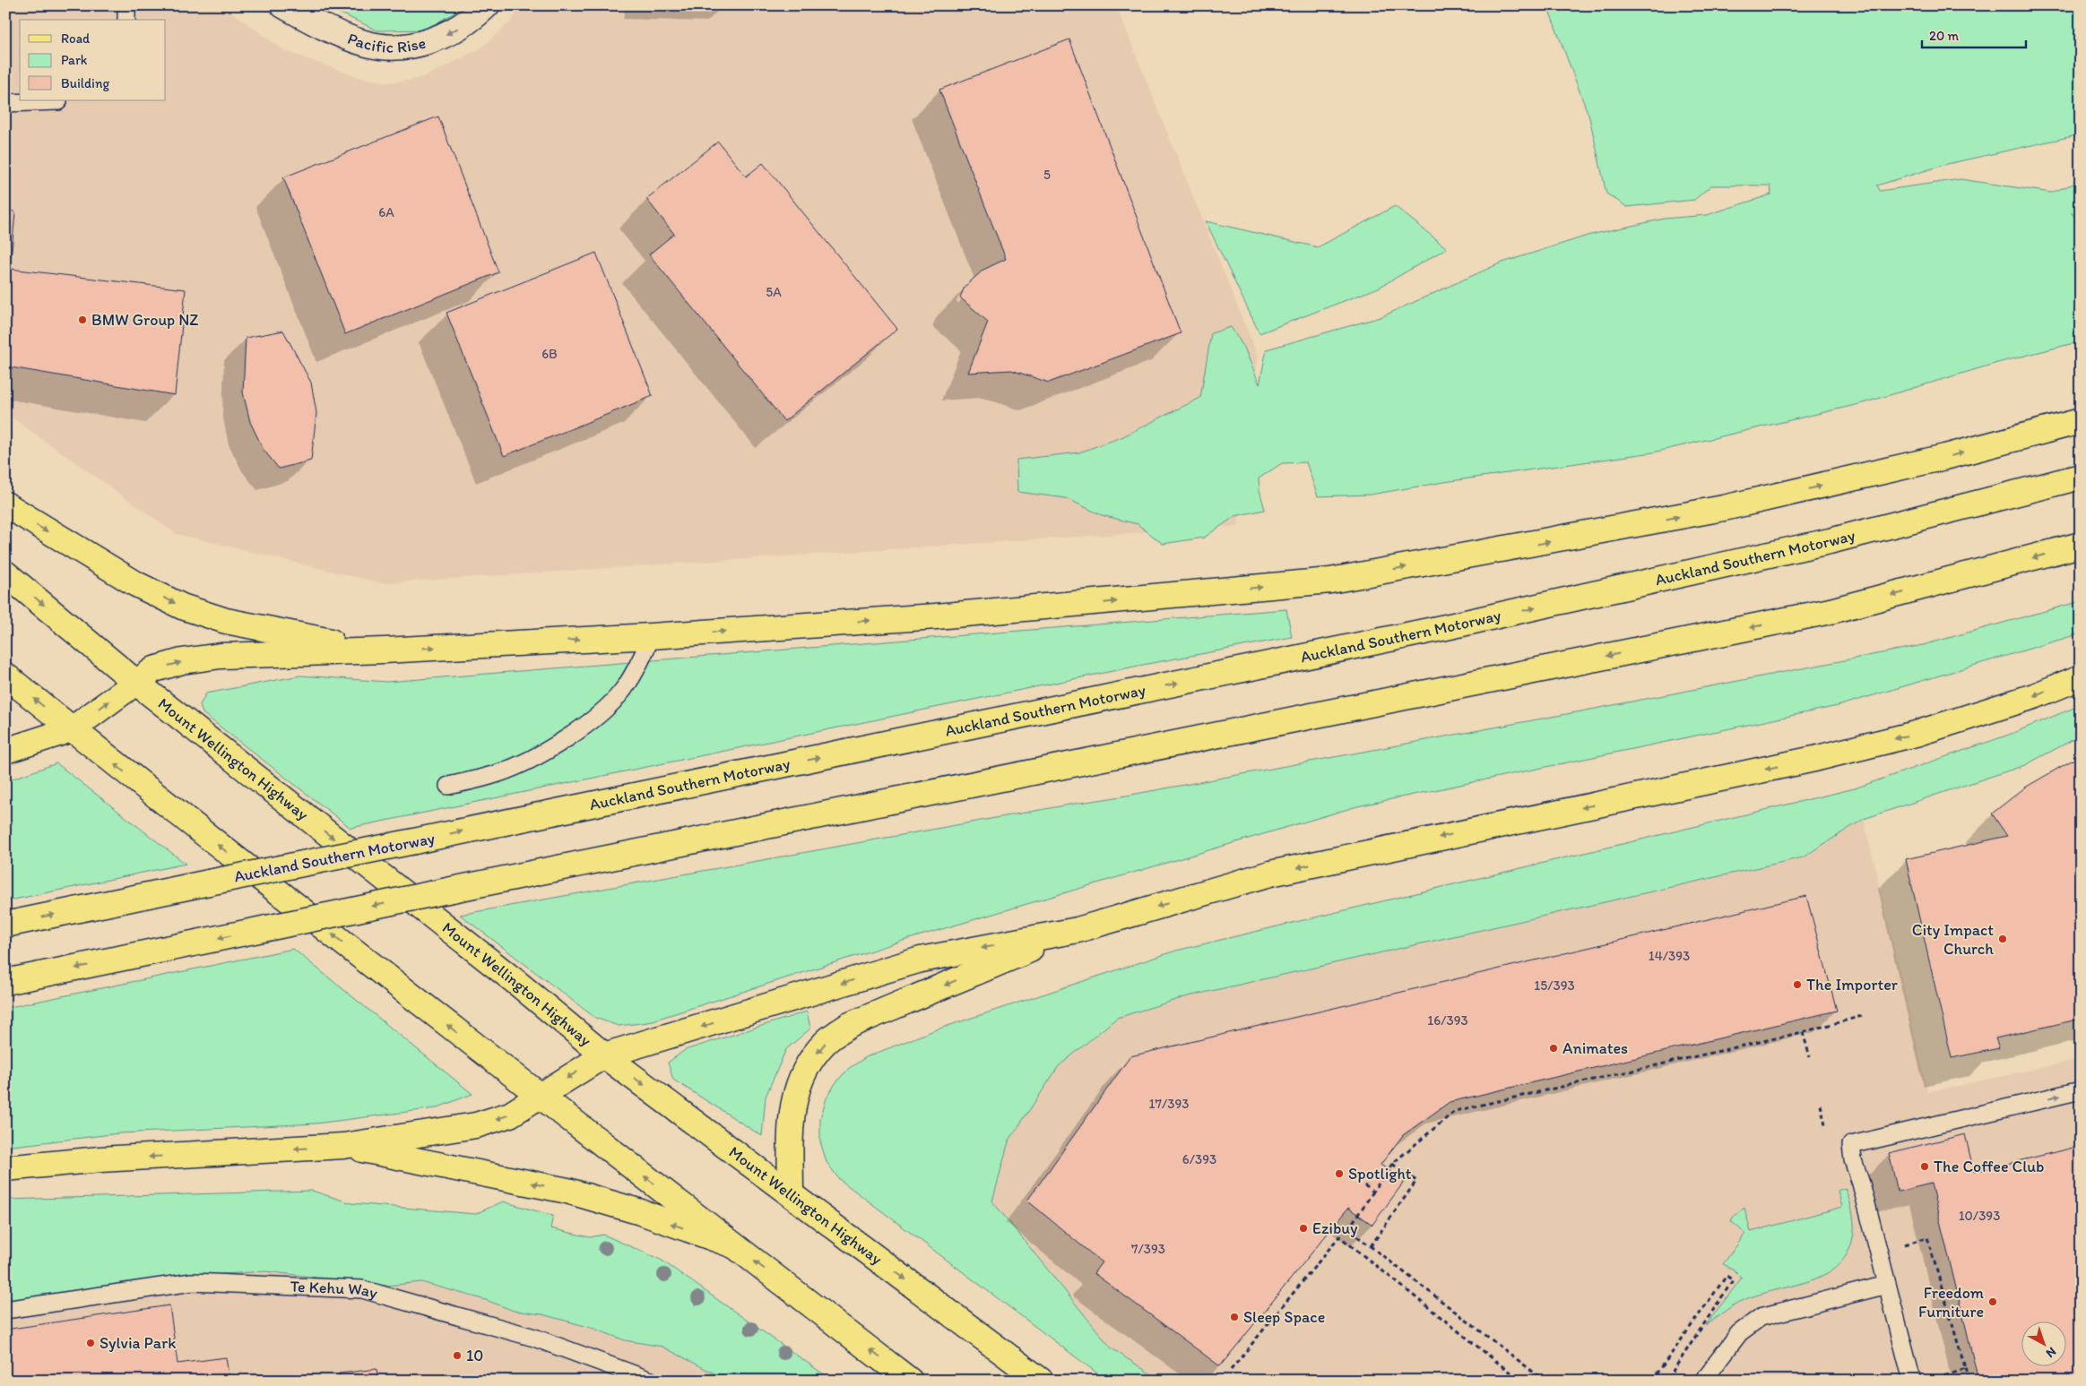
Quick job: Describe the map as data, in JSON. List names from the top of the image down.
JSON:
{
  "streets": {
    "main road": ["Auckland Southern Motorway", "Mount Wellington Highway"],
    "street": ["Pacific Rise"],
    "lane": ["Te Kehu Way"]
  },
  "one_way": ["Pacific Rise"],
  "places": [
    "BMW Group NZ",
    "City Impact Church",
    "The Importer",
    "Animates",
    "The Coffee Club",
    "Spotlight",
    "Ezibuy",
    "Freedom Furniture",
    "Sleep Space",
    "Sylvia Park",
    "10"
  ],
  "house_numbers": [
    "5",
    "6A",
    "5A",
    "6B",
    "14/393",
    "15/393",
    "16/393",
    "17/393",
    "6/393",
    "10/393",
    "7/393"
  ],
  "legend": ["Road", "Park", "Building"],
  "scale_bar": "20 m",
  "north": "bottom right"
}
